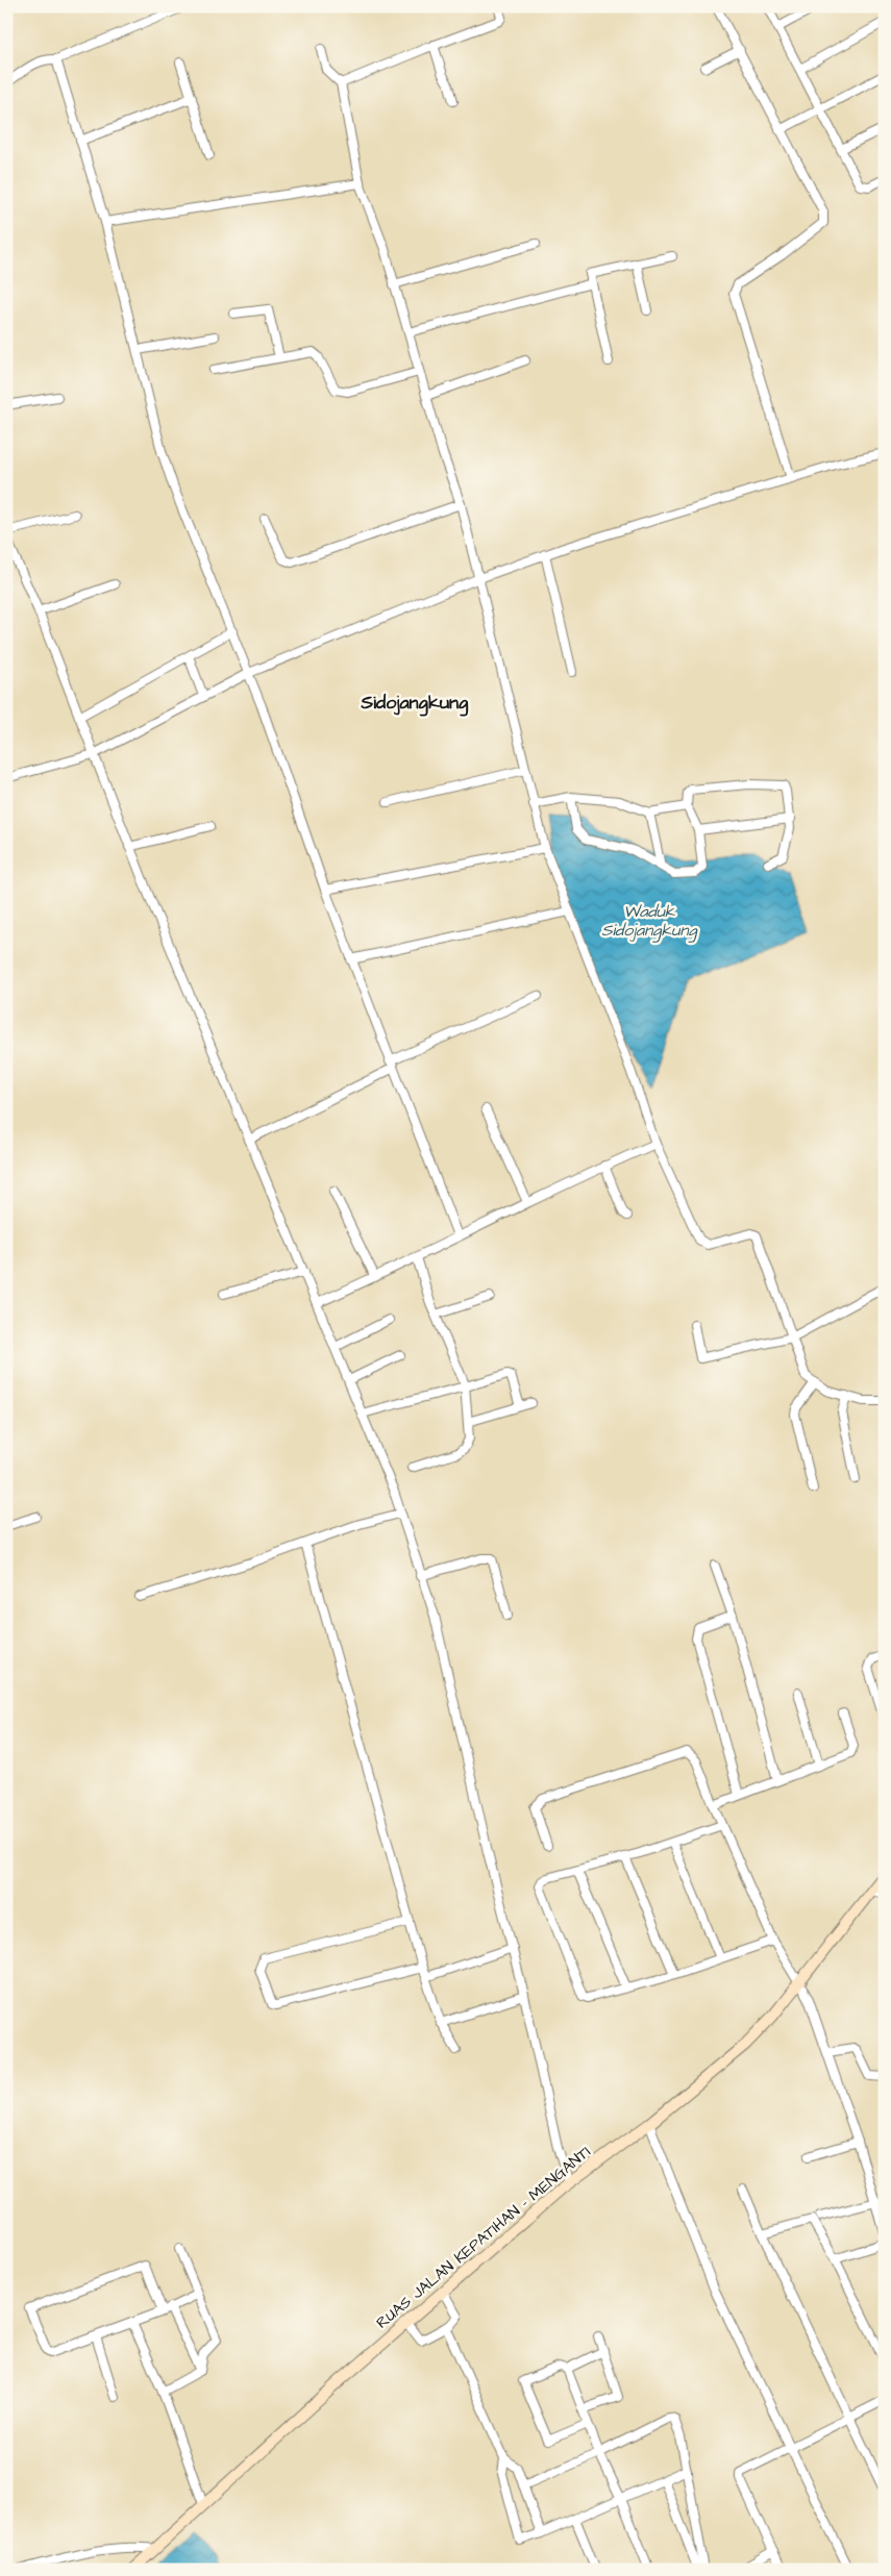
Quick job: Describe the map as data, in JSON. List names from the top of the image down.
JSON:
{
  "streets": {
    "main road": ["RUAS JALAN KEPATIHAN - MENGANTI"]
  },
  "districts": ["Sidojangkung"],
  "water": ["Waduk Sidojangkung"]
}
